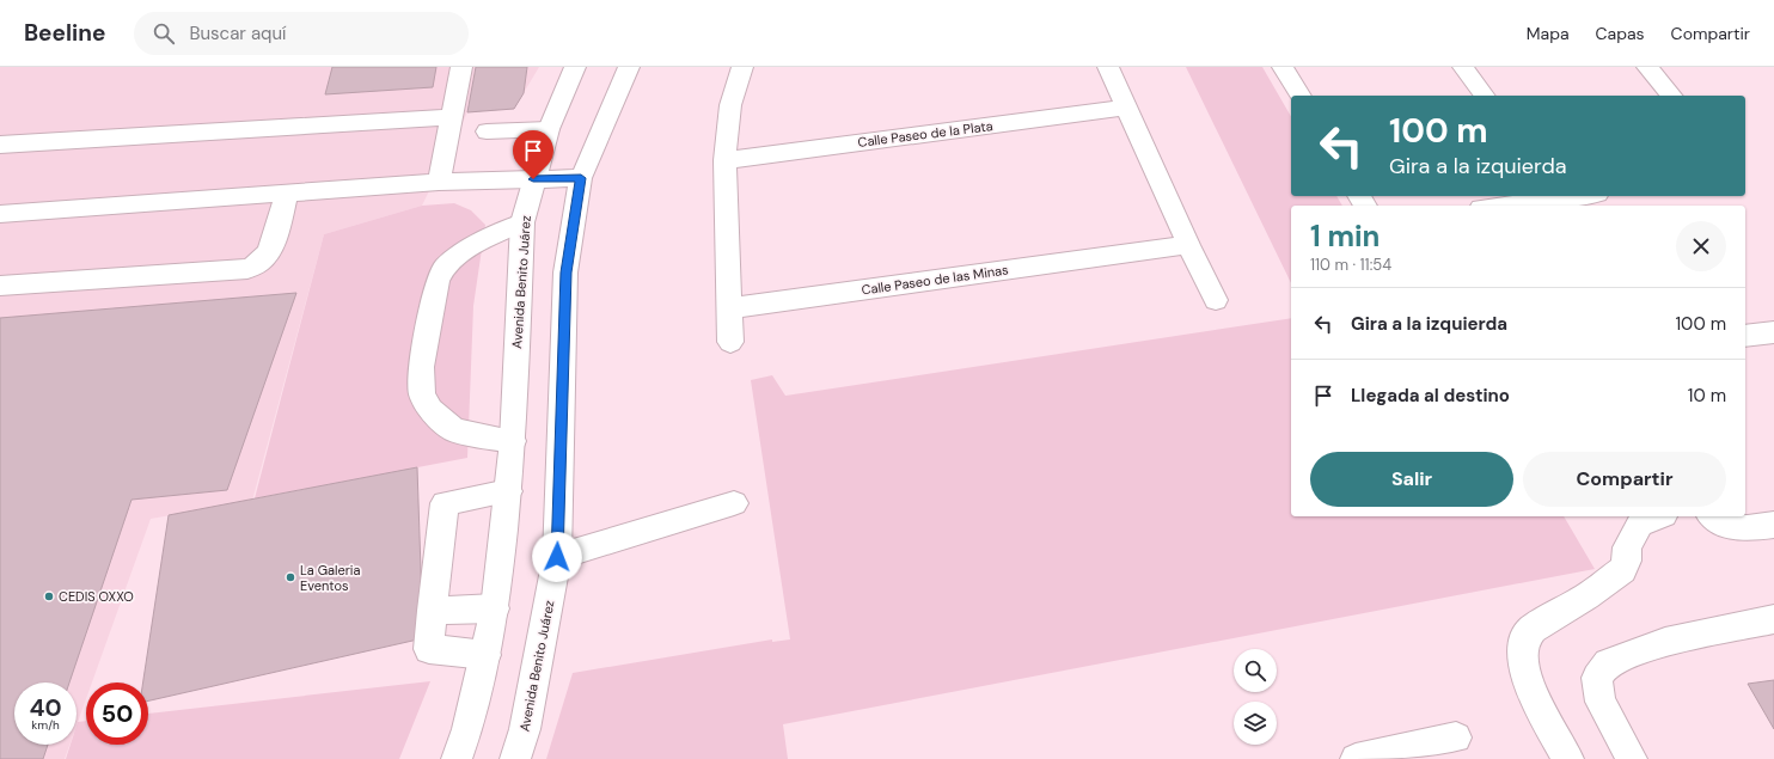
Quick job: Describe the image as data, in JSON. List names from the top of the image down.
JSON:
{
  "streets": {
    "street": ["Calle Paseo de la Plata", "Calle Paseo de las Minas", "Avenida Benito Juárez"]
  },
  "places": ["La Galeria Eventos", "CEDIS OXXO"],
  "page": {
    "header": "Beeline",
    "search": "Buscar aquí",
    "nav": ["Mapa", "Capas", "Compartir"],
    "turn": ["100 m", "Gira a la izquierda"],
    "heading": ["1 min", "110 m · 11:54"],
    "list": [
      {
        "name": "Gira a la izquierda",
        "value": "100 m"
      },
      {
        "name": "Llegada al destino",
        "value": "10 m"
      }
    ],
    "buttons": ["Salir", "Compartir"],
    "speed": "40 km/h",
    "limit": "50"
  }
}
